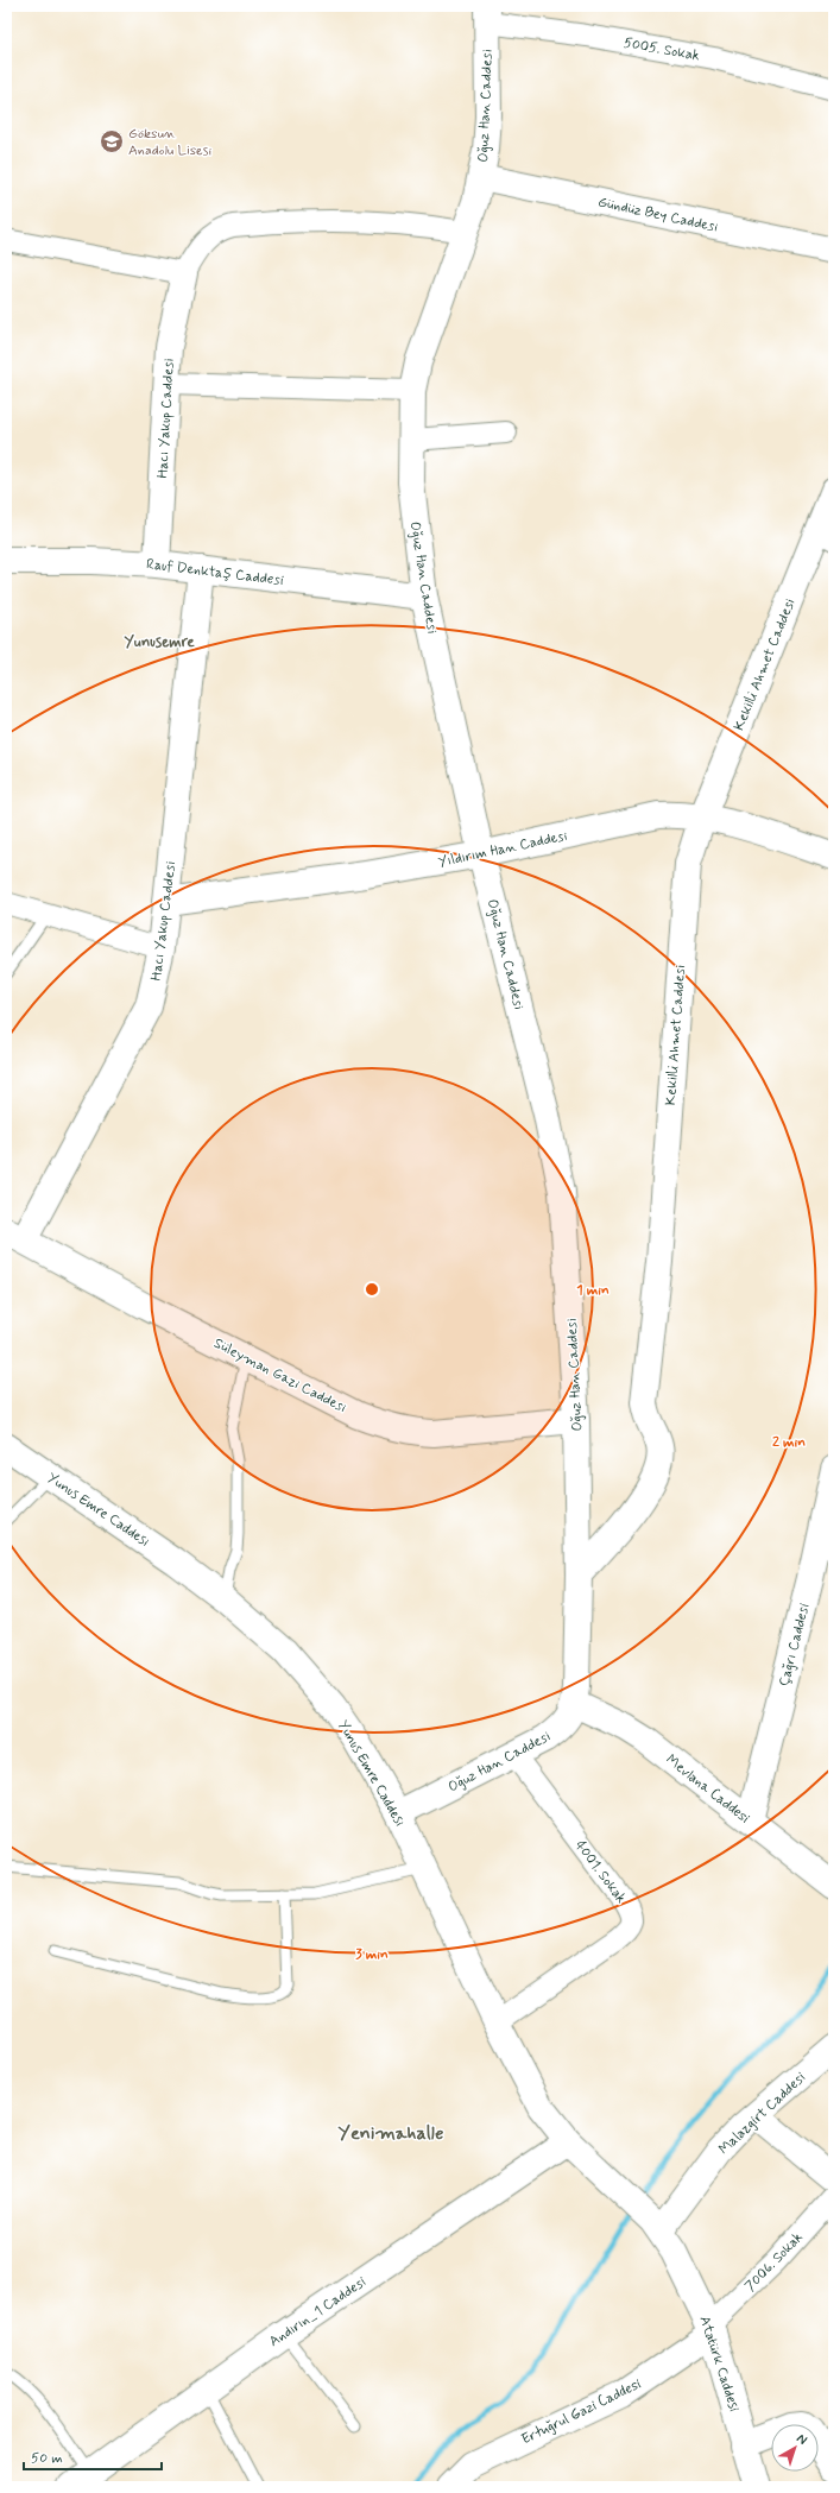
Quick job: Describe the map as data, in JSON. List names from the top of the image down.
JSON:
{
  "streets": {
    "street": [
      "5005. Sokak",
      "Oğuz Han Caddesi",
      "Gündüz Bey Caddesi",
      "Hacı Yakup Caddesi",
      "Rauf Denktaş Caddesi",
      "Kekilli Ahmet Caddesi",
      "Yıldırım Han Caddesi",
      "Süleyman Gazi Caddesi",
      "Yunus Emre Caddesi",
      "Çağrı Caddesi",
      "Mevlana Caddesi",
      "4001. Sokak",
      "Malazgirt Caddesi",
      "7006. Sokak",
      "Andırın_1 Caddesi",
      "Atatürk Caddesi",
      "Ertuğrul Gazi Caddesi"
    ]
  },
  "crossings": [
    ["5005. Sokak", "Oğuz Han Caddesi"],
    ["Oğuz Han Caddesi", "Gündüz Bey Caddesi"],
    ["Oğuz Han Caddesi", "Rauf Denktaş Caddesi"],
    ["Oğuz Han Caddesi", "Kekilli Ahmet Caddesi"],
    ["Oğuz Han Caddesi", "Yıldırım Han Caddesi"],
    ["Oğuz Han Caddesi", "Süleyman Gazi Caddesi"],
    ["Oğuz Han Caddesi", "Yunus Emre Caddesi"],
    ["Oğuz Han Caddesi", "Mevlana Caddesi"],
    ["Oğuz Han Caddesi", "4001. Sokak"],
    ["Hacı Yakup Caddesi", "Rauf Denktaş Caddesi"],
    ["Hacı Yakup Caddesi", "Yıldırım Han Caddesi"],
    ["Hacı Yakup Caddesi", "Süleyman Gazi Caddesi"],
    ["Kekilli Ahmet Caddesi", "Yıldırım Han Caddesi"],
    ["Yunus Emre Caddesi", "4001. Sokak"],
    ["Yunus Emre Caddesi", "Andırın_1 Caddesi"],
    ["Yunus Emre Caddesi", "Atatürk Caddesi"],
    ["Çağrı Caddesi", "Mevlana Caddesi"],
    ["Malazgirt Caddesi", "Atatürk Caddesi"],
    ["7006. Sokak", "Atatürk Caddesi"],
    ["7006. Sokak", "Ertuğrul Gazi Caddesi"],
    ["Atatürk Caddesi", "Ertuğrul Gazi Caddesi"]
  ],
  "districts": ["Yunusemre", "Yenimahalle"],
  "places": {
    "school or university": ["Göksun Anadolu Lisesi"]
  },
  "scale_bar": "50 m",
  "north": "top right",
  "rings": ["1 min", "2 min", "3 min"]
}
